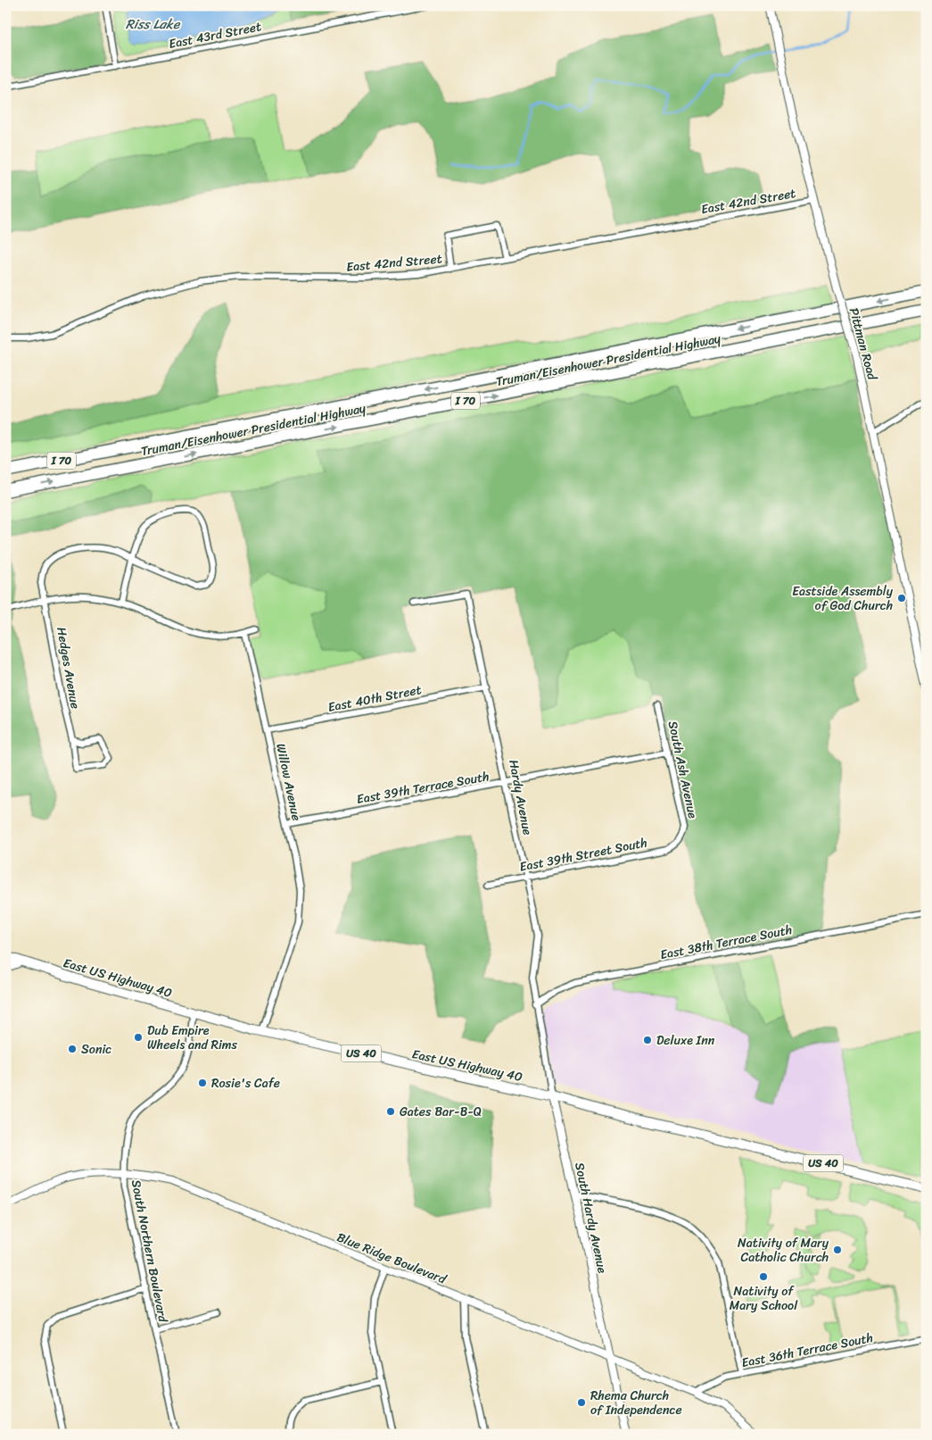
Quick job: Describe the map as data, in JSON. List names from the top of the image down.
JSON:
{
  "streets": {
    "highway": ["Truman/Eisenhower Presidential Highway", "I 70"],
    "main road": ["East US Highway 40", "US 40"],
    "street": [
      "East 43rd Street",
      "East 42nd Street",
      "Pittman Road",
      "Hedges Avenue",
      "East 40th Street",
      "South Ash Avenue",
      "Willow Avenue",
      "East 39th Terrace South",
      "Hardy Avenue",
      "East 39th Street South",
      "East 38th Terrace South",
      "South Hardy Avenue",
      "South Northern Boulevard",
      "Blue Ridge Boulevard",
      "East 36th Terrace South"
    ]
  },
  "crossings": [
    ["East 42nd Street", "Pittman Road"],
    ["East 40th Street", "Willow Avenue"],
    ["East 40th Street", "Hardy Avenue"],
    ["South Ash Avenue", "East 39th Terrace South"],
    ["South Ash Avenue", "East 39th Street South"],
    ["Willow Avenue", "East 39th Terrace South"],
    ["Willow Avenue", "East US Highway 40"],
    ["East 39th Terrace South", "Hardy Avenue"],
    ["Hardy Avenue", "East 39th Street South"],
    ["Hardy Avenue", "East 38th Terrace South"],
    ["Hardy Avenue", "South Hardy Avenue"],
    ["East 38th Terrace South", "South Hardy Avenue"],
    ["East US Highway 40", "South Hardy Avenue"],
    ["East US Highway 40", "South Northern Boulevard"],
    ["South Hardy Avenue", "Blue Ridge Boulevard"],
    ["South Northern Boulevard", "Blue Ridge Boulevard"],
    ["Blue Ridge Boulevard", "East 36th Terrace South"]
  ],
  "water": ["Riss Lake"],
  "places": [
    "Eastside Assembly of God Church",
    "Dub Empire Wheels and Rims",
    "Deluxe Inn",
    "Sonic",
    "Rosie's Cafe",
    "Gates Bar-B-Q",
    "Nativity of Mary Catholic Church",
    "Nativity of Mary School",
    "Rhema Church of Independence"
  ]
}
